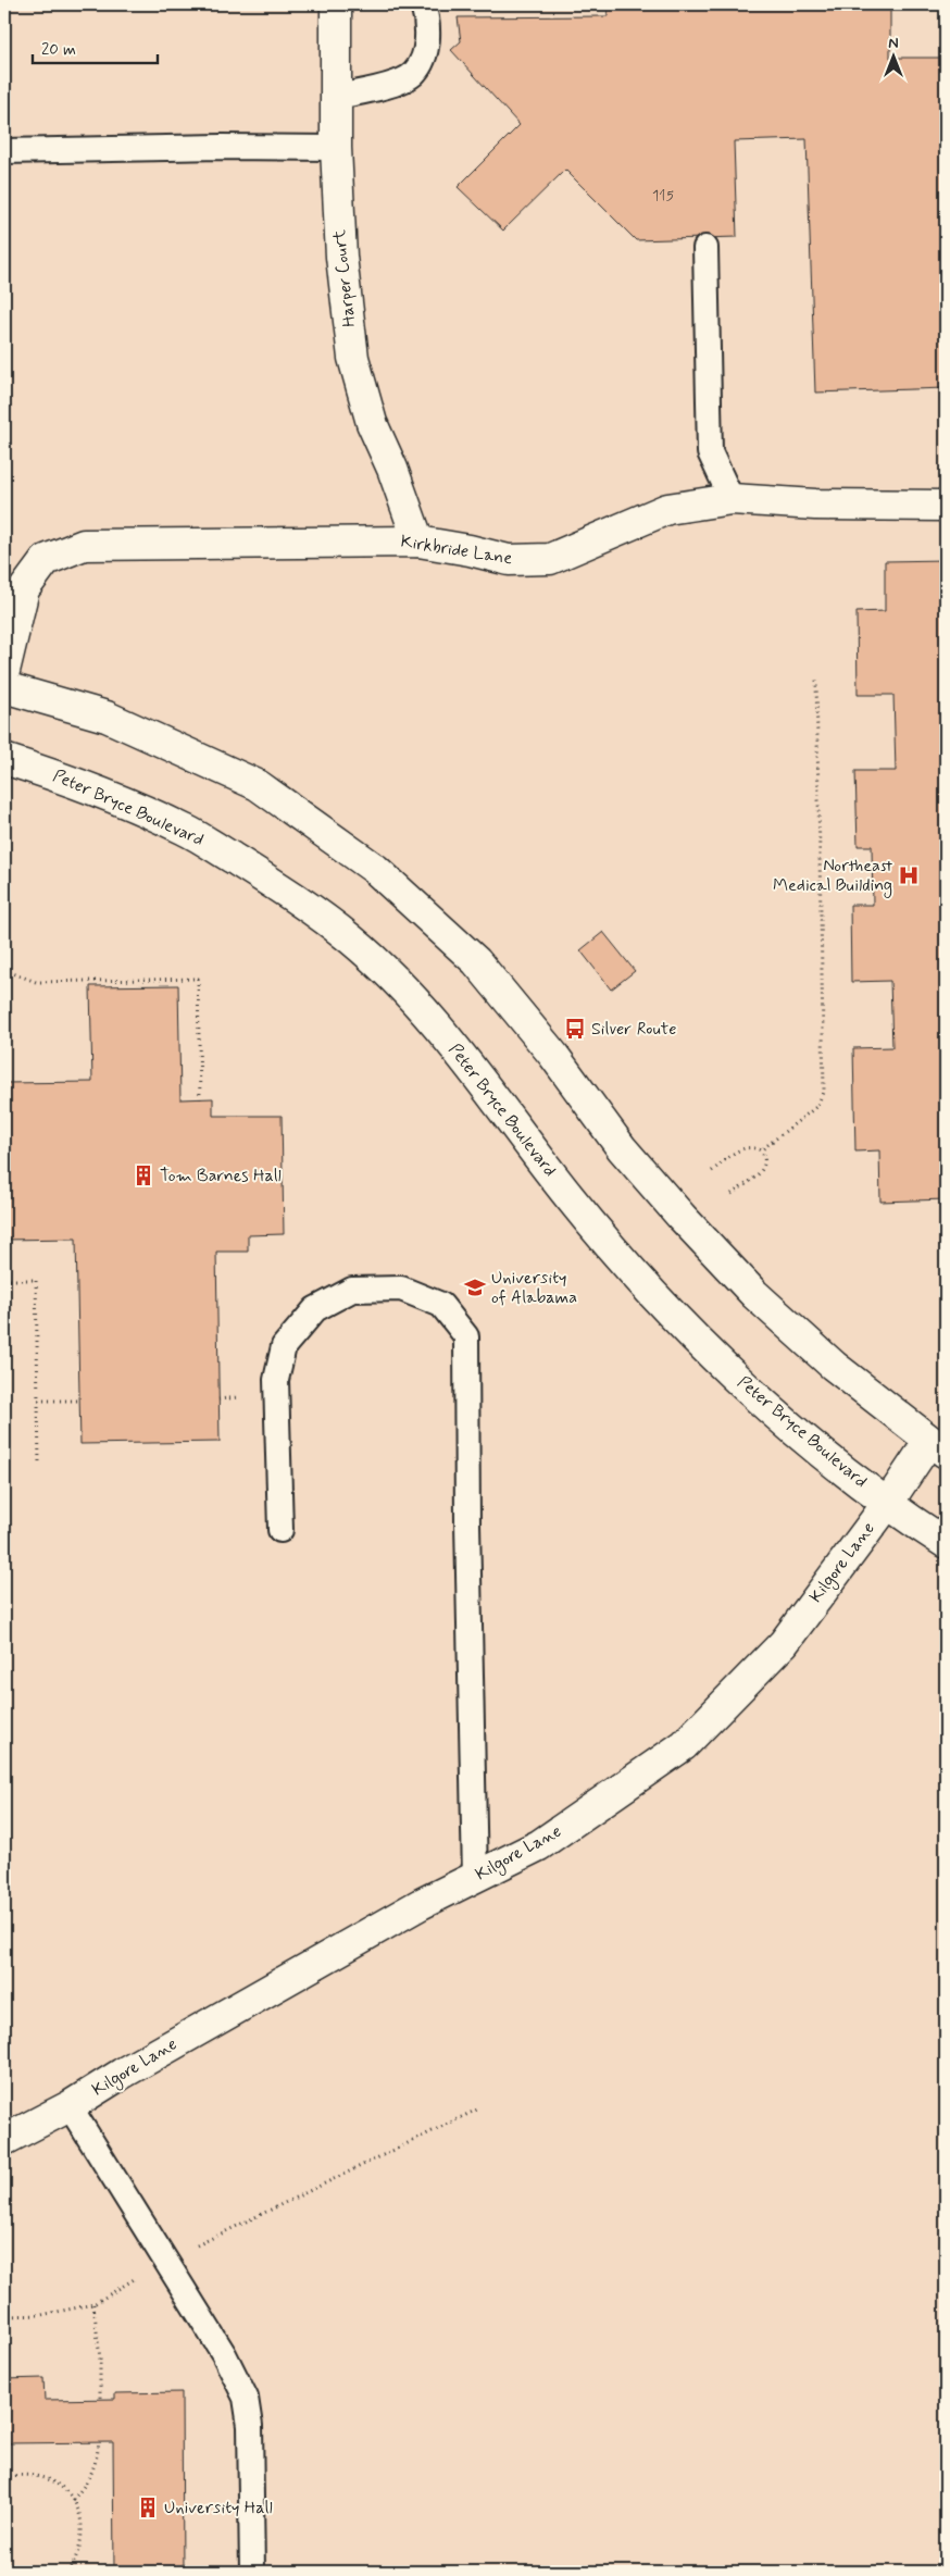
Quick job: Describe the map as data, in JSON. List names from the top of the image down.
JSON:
{
  "streets": {
    "street": [
      "Harper Court",
      "Kirkbride Lane",
      "Peter Bryce Boulevard",
      "Kilgore Lane"
    ]
  },
  "crossings": [
    ["Harper Court", "Kirkbride Lane"],
    ["Peter Bryce Boulevard", "Kilgore Lane"]
  ],
  "places": {
    "hospital": ["Northeast Medical Building"],
    "bus stop": ["Silver Route"],
    "building": ["Tom Barnes Hall", "University Hall"],
    "school or university": ["University of Alabama"]
  },
  "house_numbers": ["115"],
  "scale_bar": "20 m",
  "north": "top"
}
